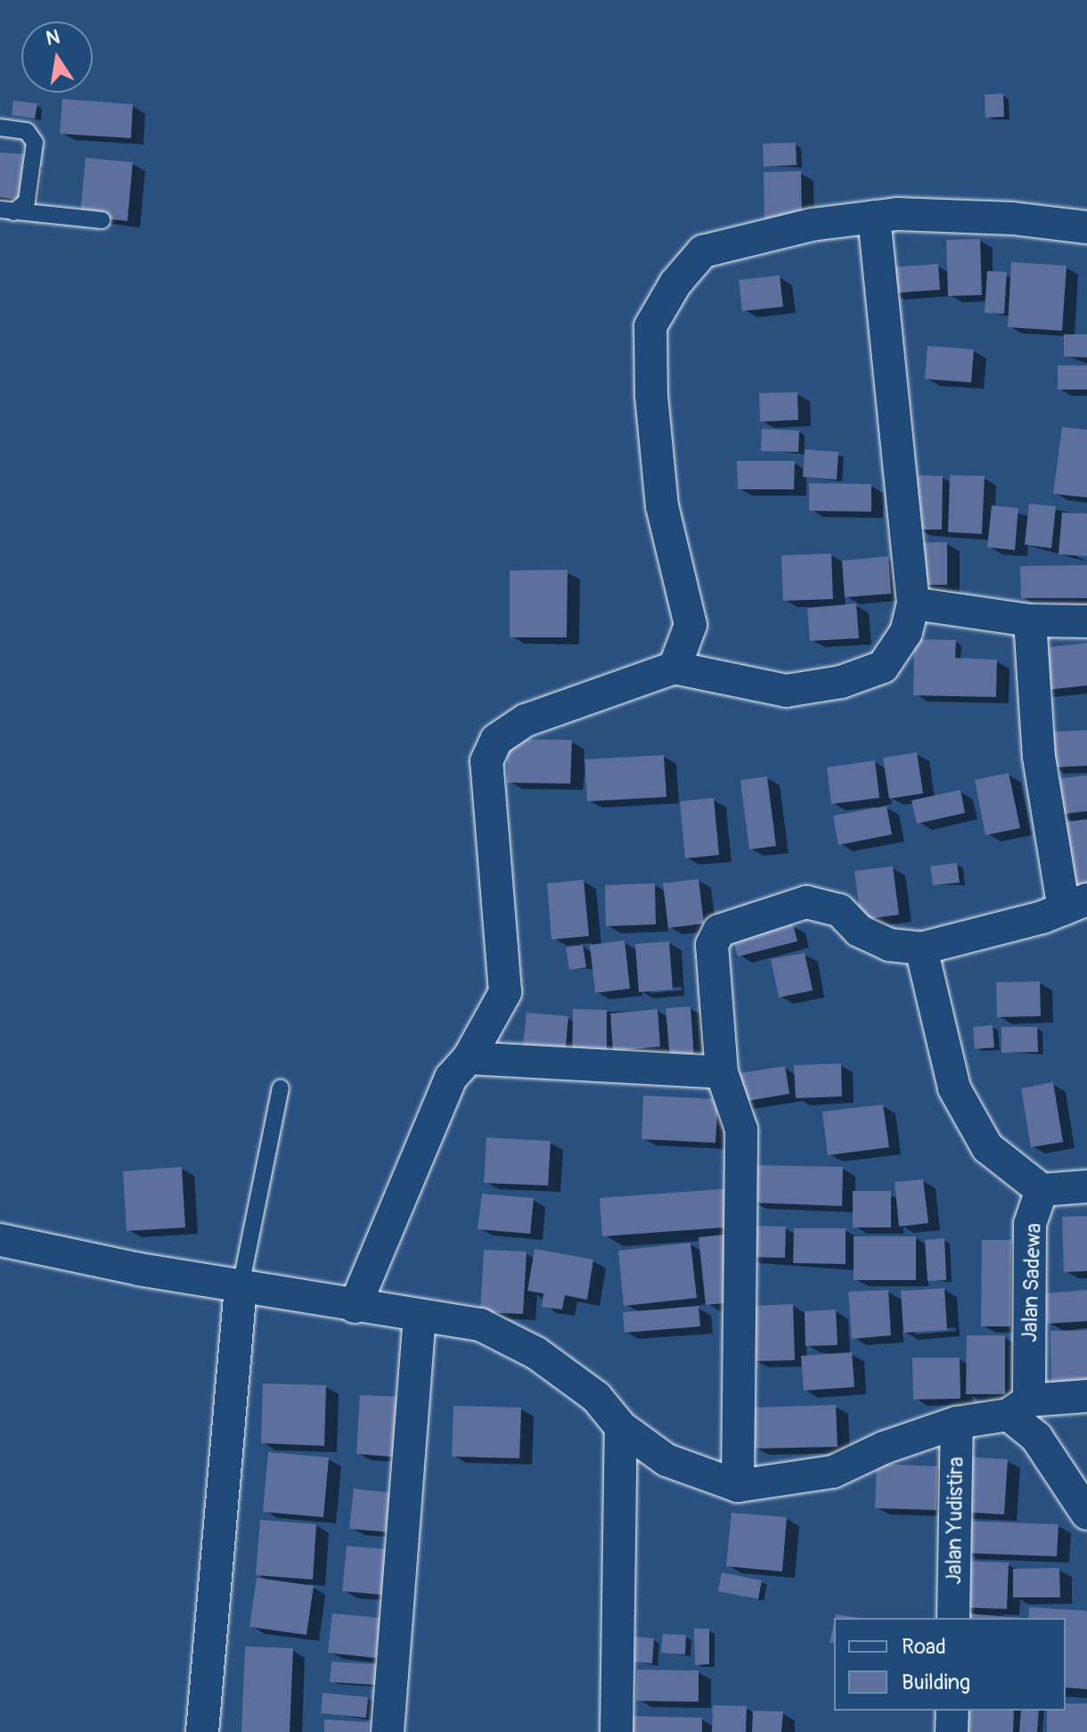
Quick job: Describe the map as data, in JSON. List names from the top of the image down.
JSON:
{
  "streets": {
    "street": ["Jalan Sadewa", "Jalan Yudistira"]
  },
  "legend": ["Road", "Building"],
  "north": "top"
}
